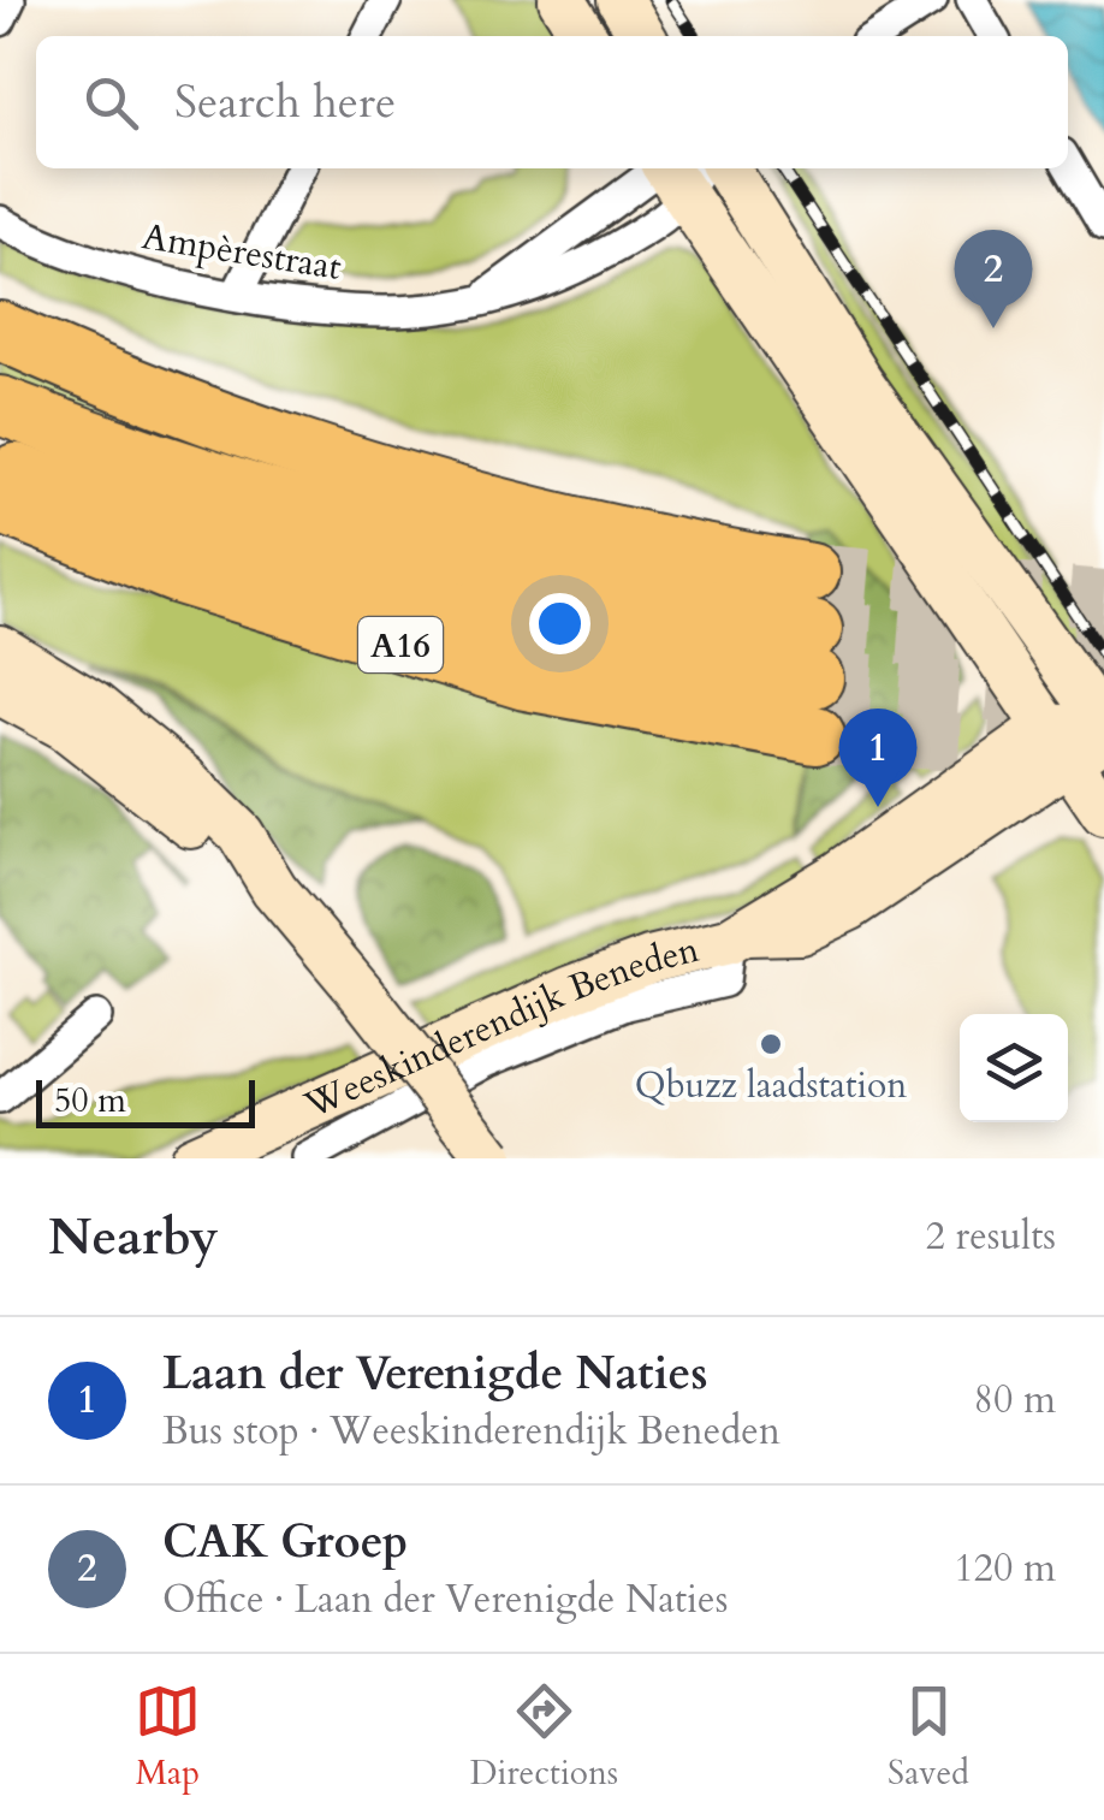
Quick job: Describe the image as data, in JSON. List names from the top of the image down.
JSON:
{
  "streets": {
    "highway": ["A16"],
    "main road": ["Weeskinderendijk Beneden"],
    "street": ["Ampèrestraat"]
  },
  "places": ["Qbuzz laadstation"],
  "scale_bar": "50 m",
  "page": {
    "search": "Search here",
    "pins": ["2", "1"],
    "scale": "50 m",
    "heading": ["Nearby", "2 results"],
    "list": [
      {
        "mark": "1",
        "name": "Laan der Verenigde Naties",
        "note": "Bus stop · Weeskinderendijk Beneden",
        "value": "80 m"
      },
      {
        "mark": "2",
        "name": "CAK Groep",
        "note": "Office · Laan der Verenigde Naties",
        "value": "120 m"
      }
    ],
    "nav": ["Map", "Directions", "Saved"]
  }
}
